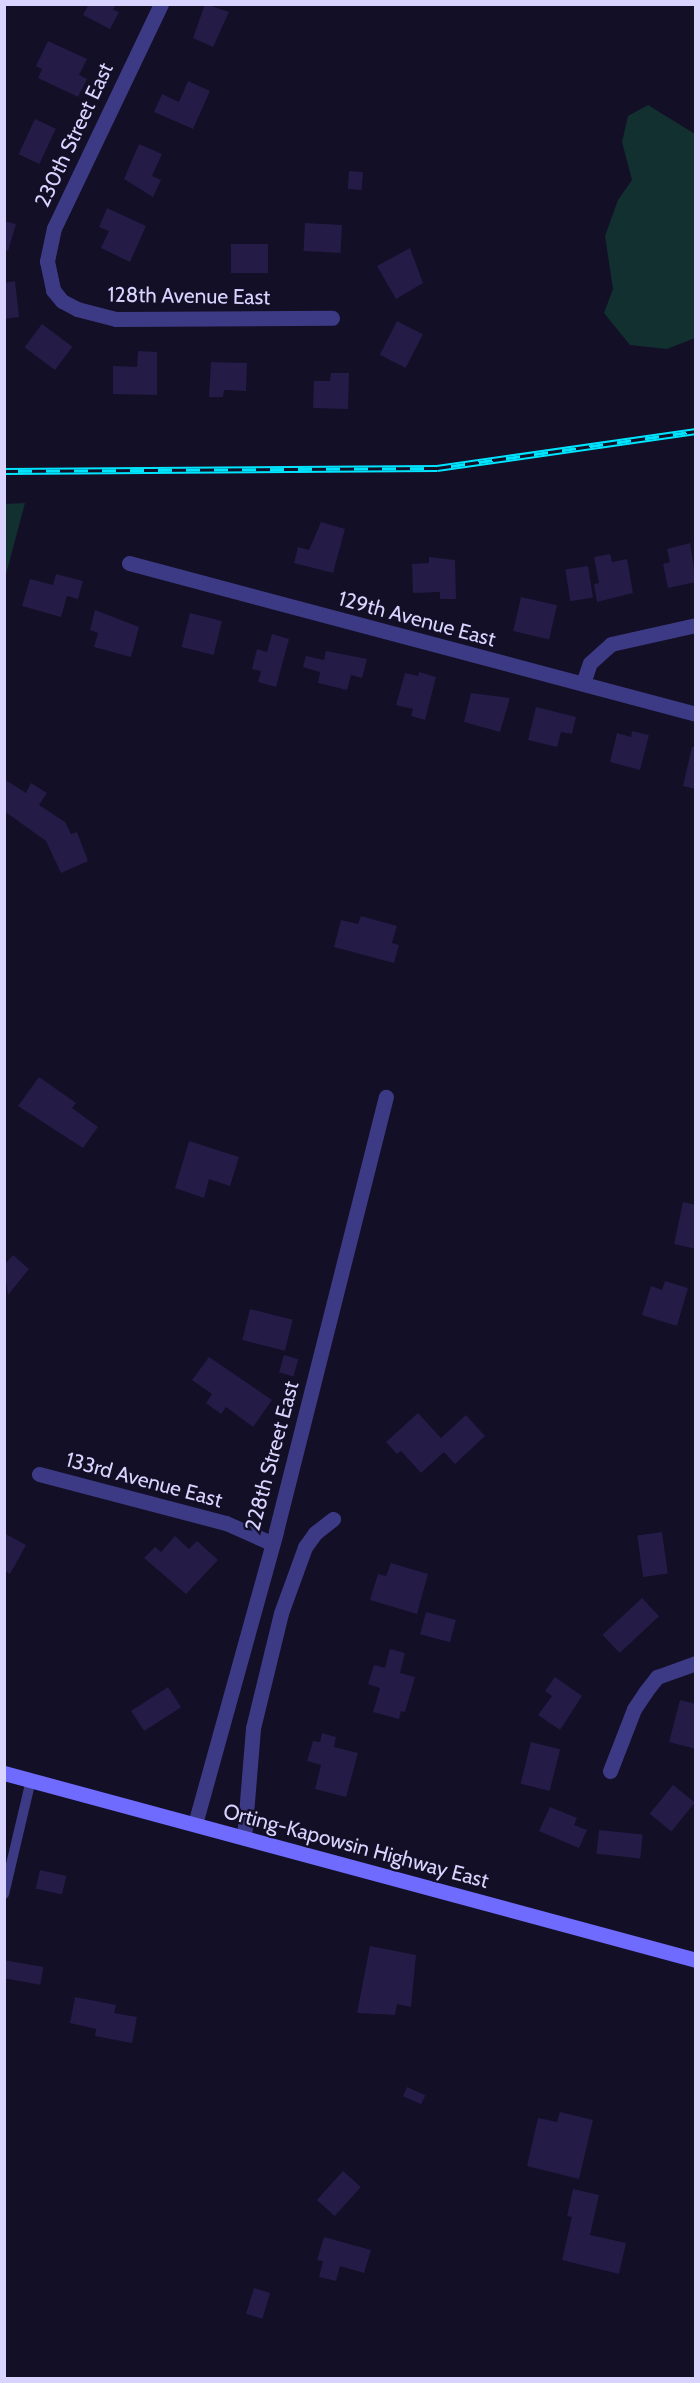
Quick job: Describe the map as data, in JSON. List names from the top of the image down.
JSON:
{
  "streets": {
    "main road": ["Orting-Kapowsin Highway East"],
    "street": [
      "230th Street East",
      "128th Avenue East",
      "129th Avenue East",
      "228th Street East",
      "133rd Avenue East"
    ]
  },
  "crossings": [
    ["230th Street East", "128th Avenue East"],
    ["228th Street East", "133rd Avenue East"],
    ["228th Street East", "Orting-Kapowsin Highway East"]
  ]
}
